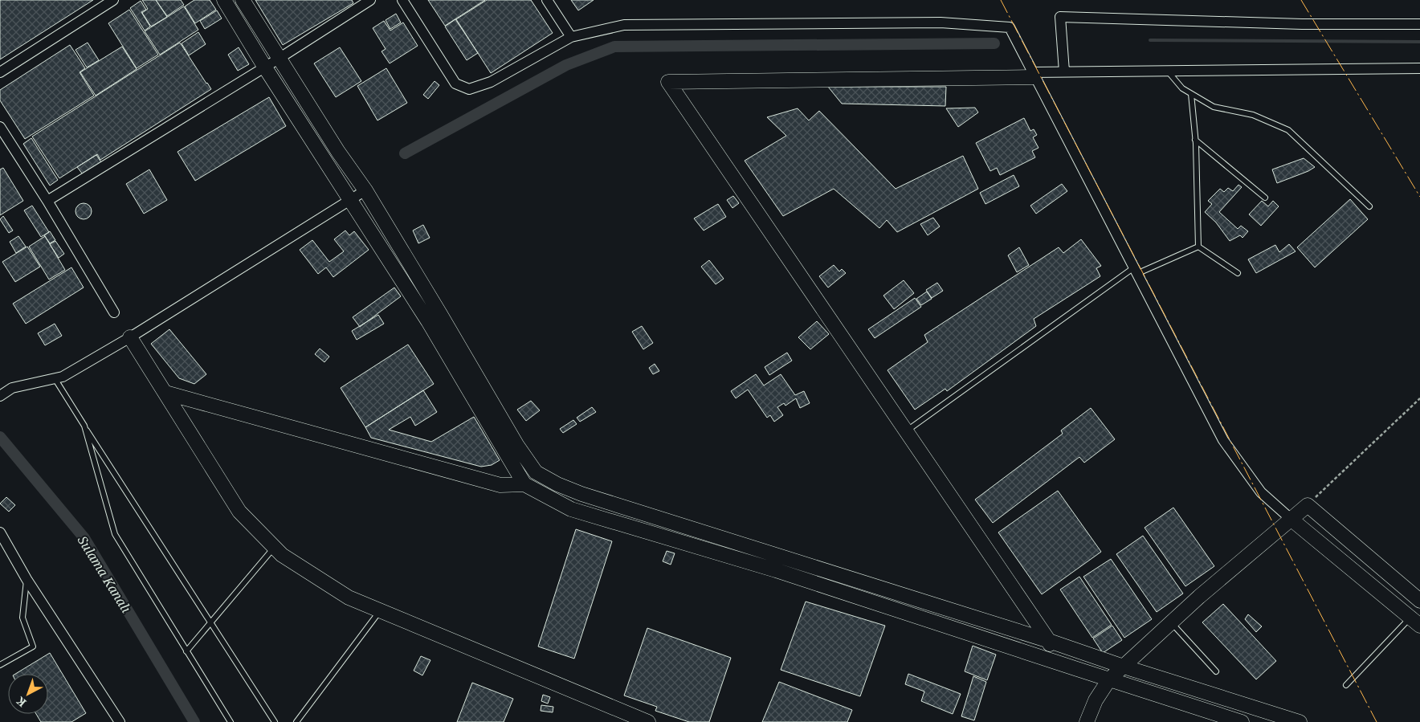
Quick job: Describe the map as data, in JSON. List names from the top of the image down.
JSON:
{
  "water": ["Sulama Kanalı"],
  "north": "bottom left"
}
